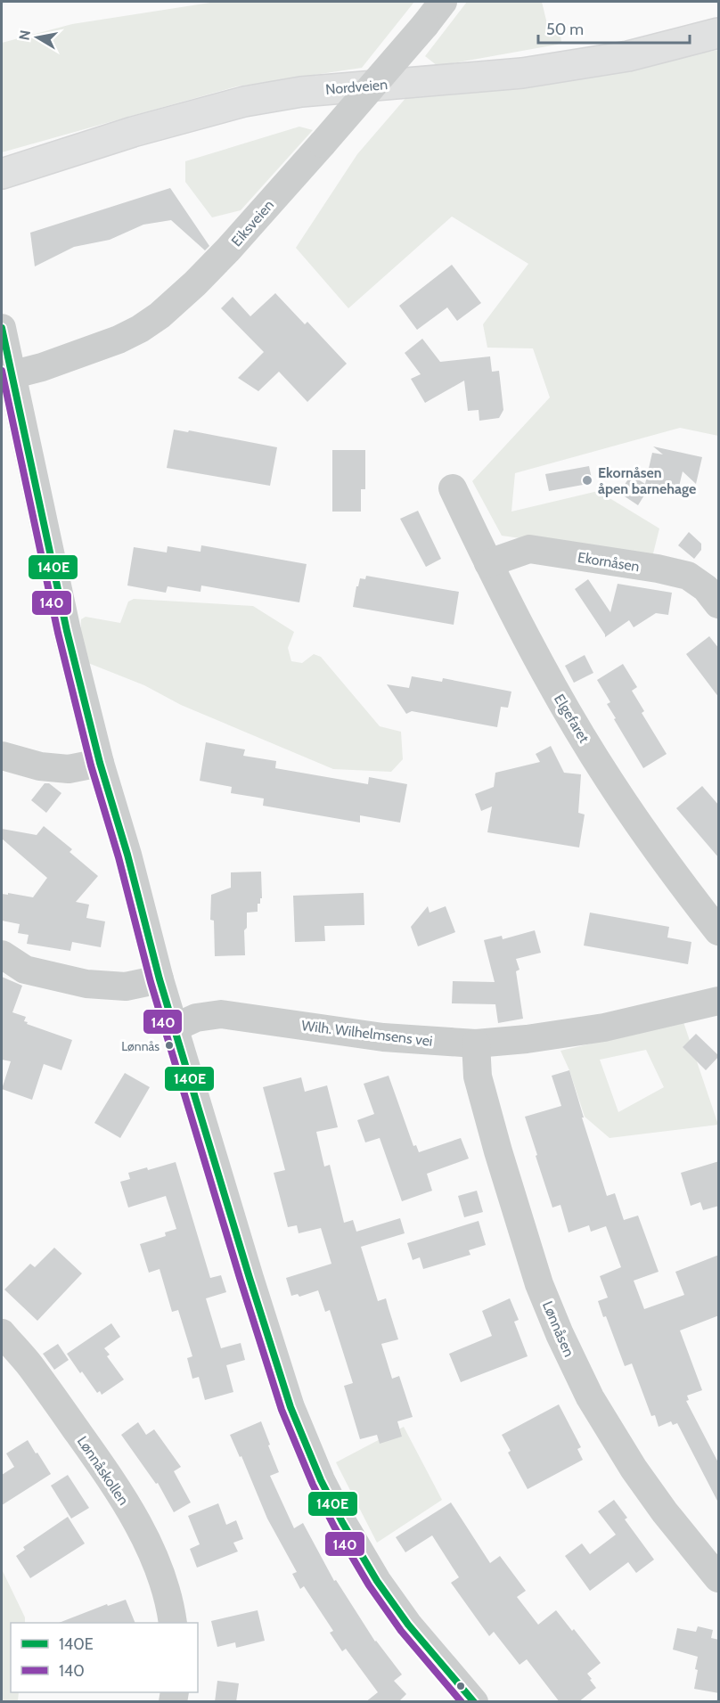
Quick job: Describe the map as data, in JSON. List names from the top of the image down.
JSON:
{
  "streets": {
    "main road": ["Nordveien"],
    "street": [
      "Eiksveien",
      "Ekornåsen",
      "Elgefaret",
      "Wilh. Wilhelmsens vei",
      "Lønnåsen",
      "Lønnåskollen"
    ]
  },
  "crossings": [
    ["Ekornåsen", "Elgefaret"],
    ["Wilh. Wilhelmsens vei", "Lønnåsen"]
  ],
  "places": ["Ekornåsen åpen barnehage", "Lønnås"],
  "lines": ["transit line 140E", "transit line 140"],
  "legend": ["140E", "140"],
  "scale_bar": "50 m",
  "north": "left"
}
